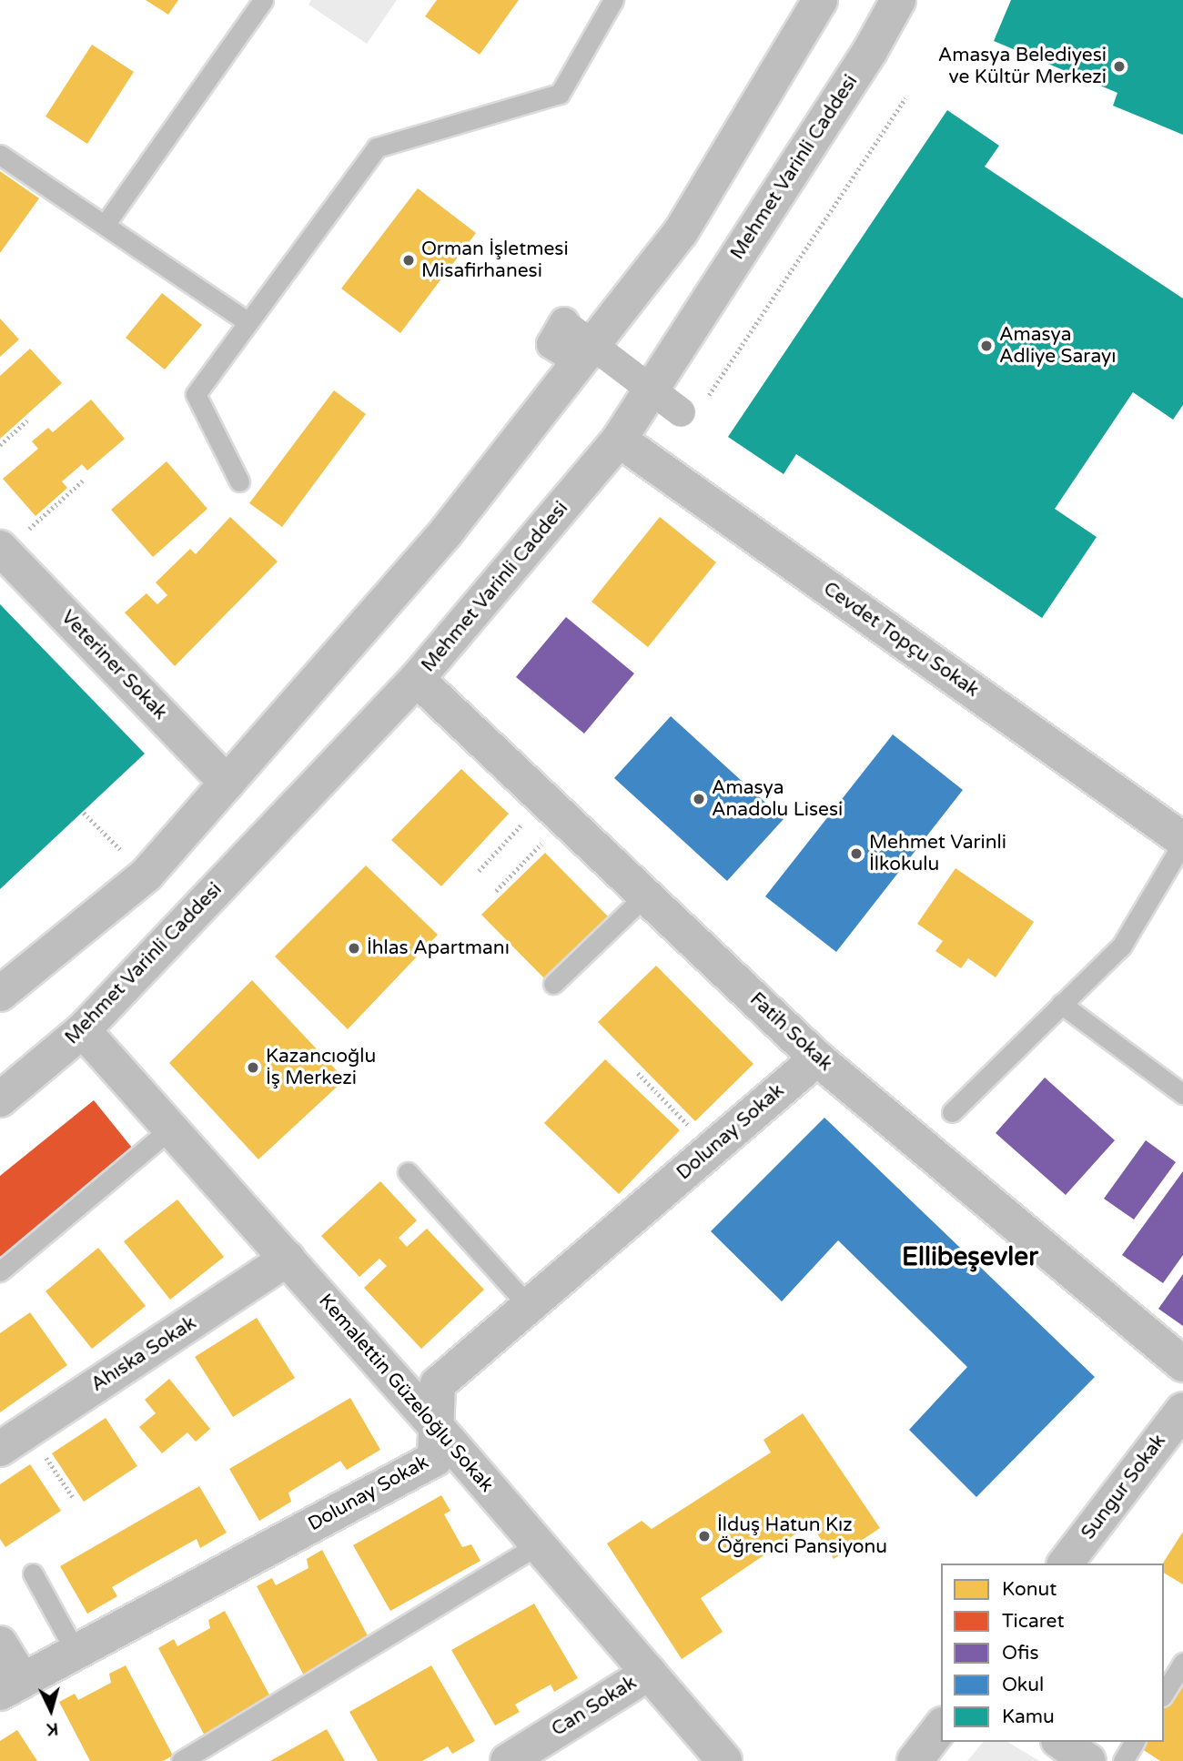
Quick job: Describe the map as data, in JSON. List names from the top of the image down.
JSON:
{
  "streets": {
    "street": [
      "Mehmet Varinli Caddesi",
      "Cevdet Topçu Sokak",
      "Veteriner Sokak",
      "Fatih Sokak",
      "Dolunay Sokak",
      "Ahıska Sokak",
      "Kemalettin Güzeloğlu Sokak",
      "Sungur Sokak",
      "Can Sokak"
    ]
  },
  "crossings": [
    ["Mehmet Varinli Caddesi", "Cevdet Topçu Sokak"],
    ["Mehmet Varinli Caddesi", "Fatih Sokak"],
    ["Mehmet Varinli Caddesi", "Kemalettin Güzeloğlu Sokak"],
    ["Fatih Sokak", "Dolunay Sokak"],
    ["Dolunay Sokak", "Kemalettin Güzeloğlu Sokak"],
    ["Ahıska Sokak", "Kemalettin Güzeloğlu Sokak"],
    ["Kemalettin Güzeloğlu Sokak", "Can Sokak"]
  ],
  "districts": ["Ellibeşevler"],
  "places": [
    "Amasya Belediyesi ve Kültür Merkezi",
    "Orman İşletmesi Misafirhanesi",
    "Amasya Adliye Sarayı",
    "Amasya Anadolu Lisesi",
    "Mehmet Varinli İlkokulu",
    "İhlas Apartmanı",
    "Kazancıoğlu İş Merkezi",
    "İlduş Hatun Kız Öğrenci Pansiyonu"
  ],
  "legend": [
    "Konut",
    "Ticaret",
    "Ofis",
    "Okul",
    "Kamu"
  ],
  "north": "bottom"
}
